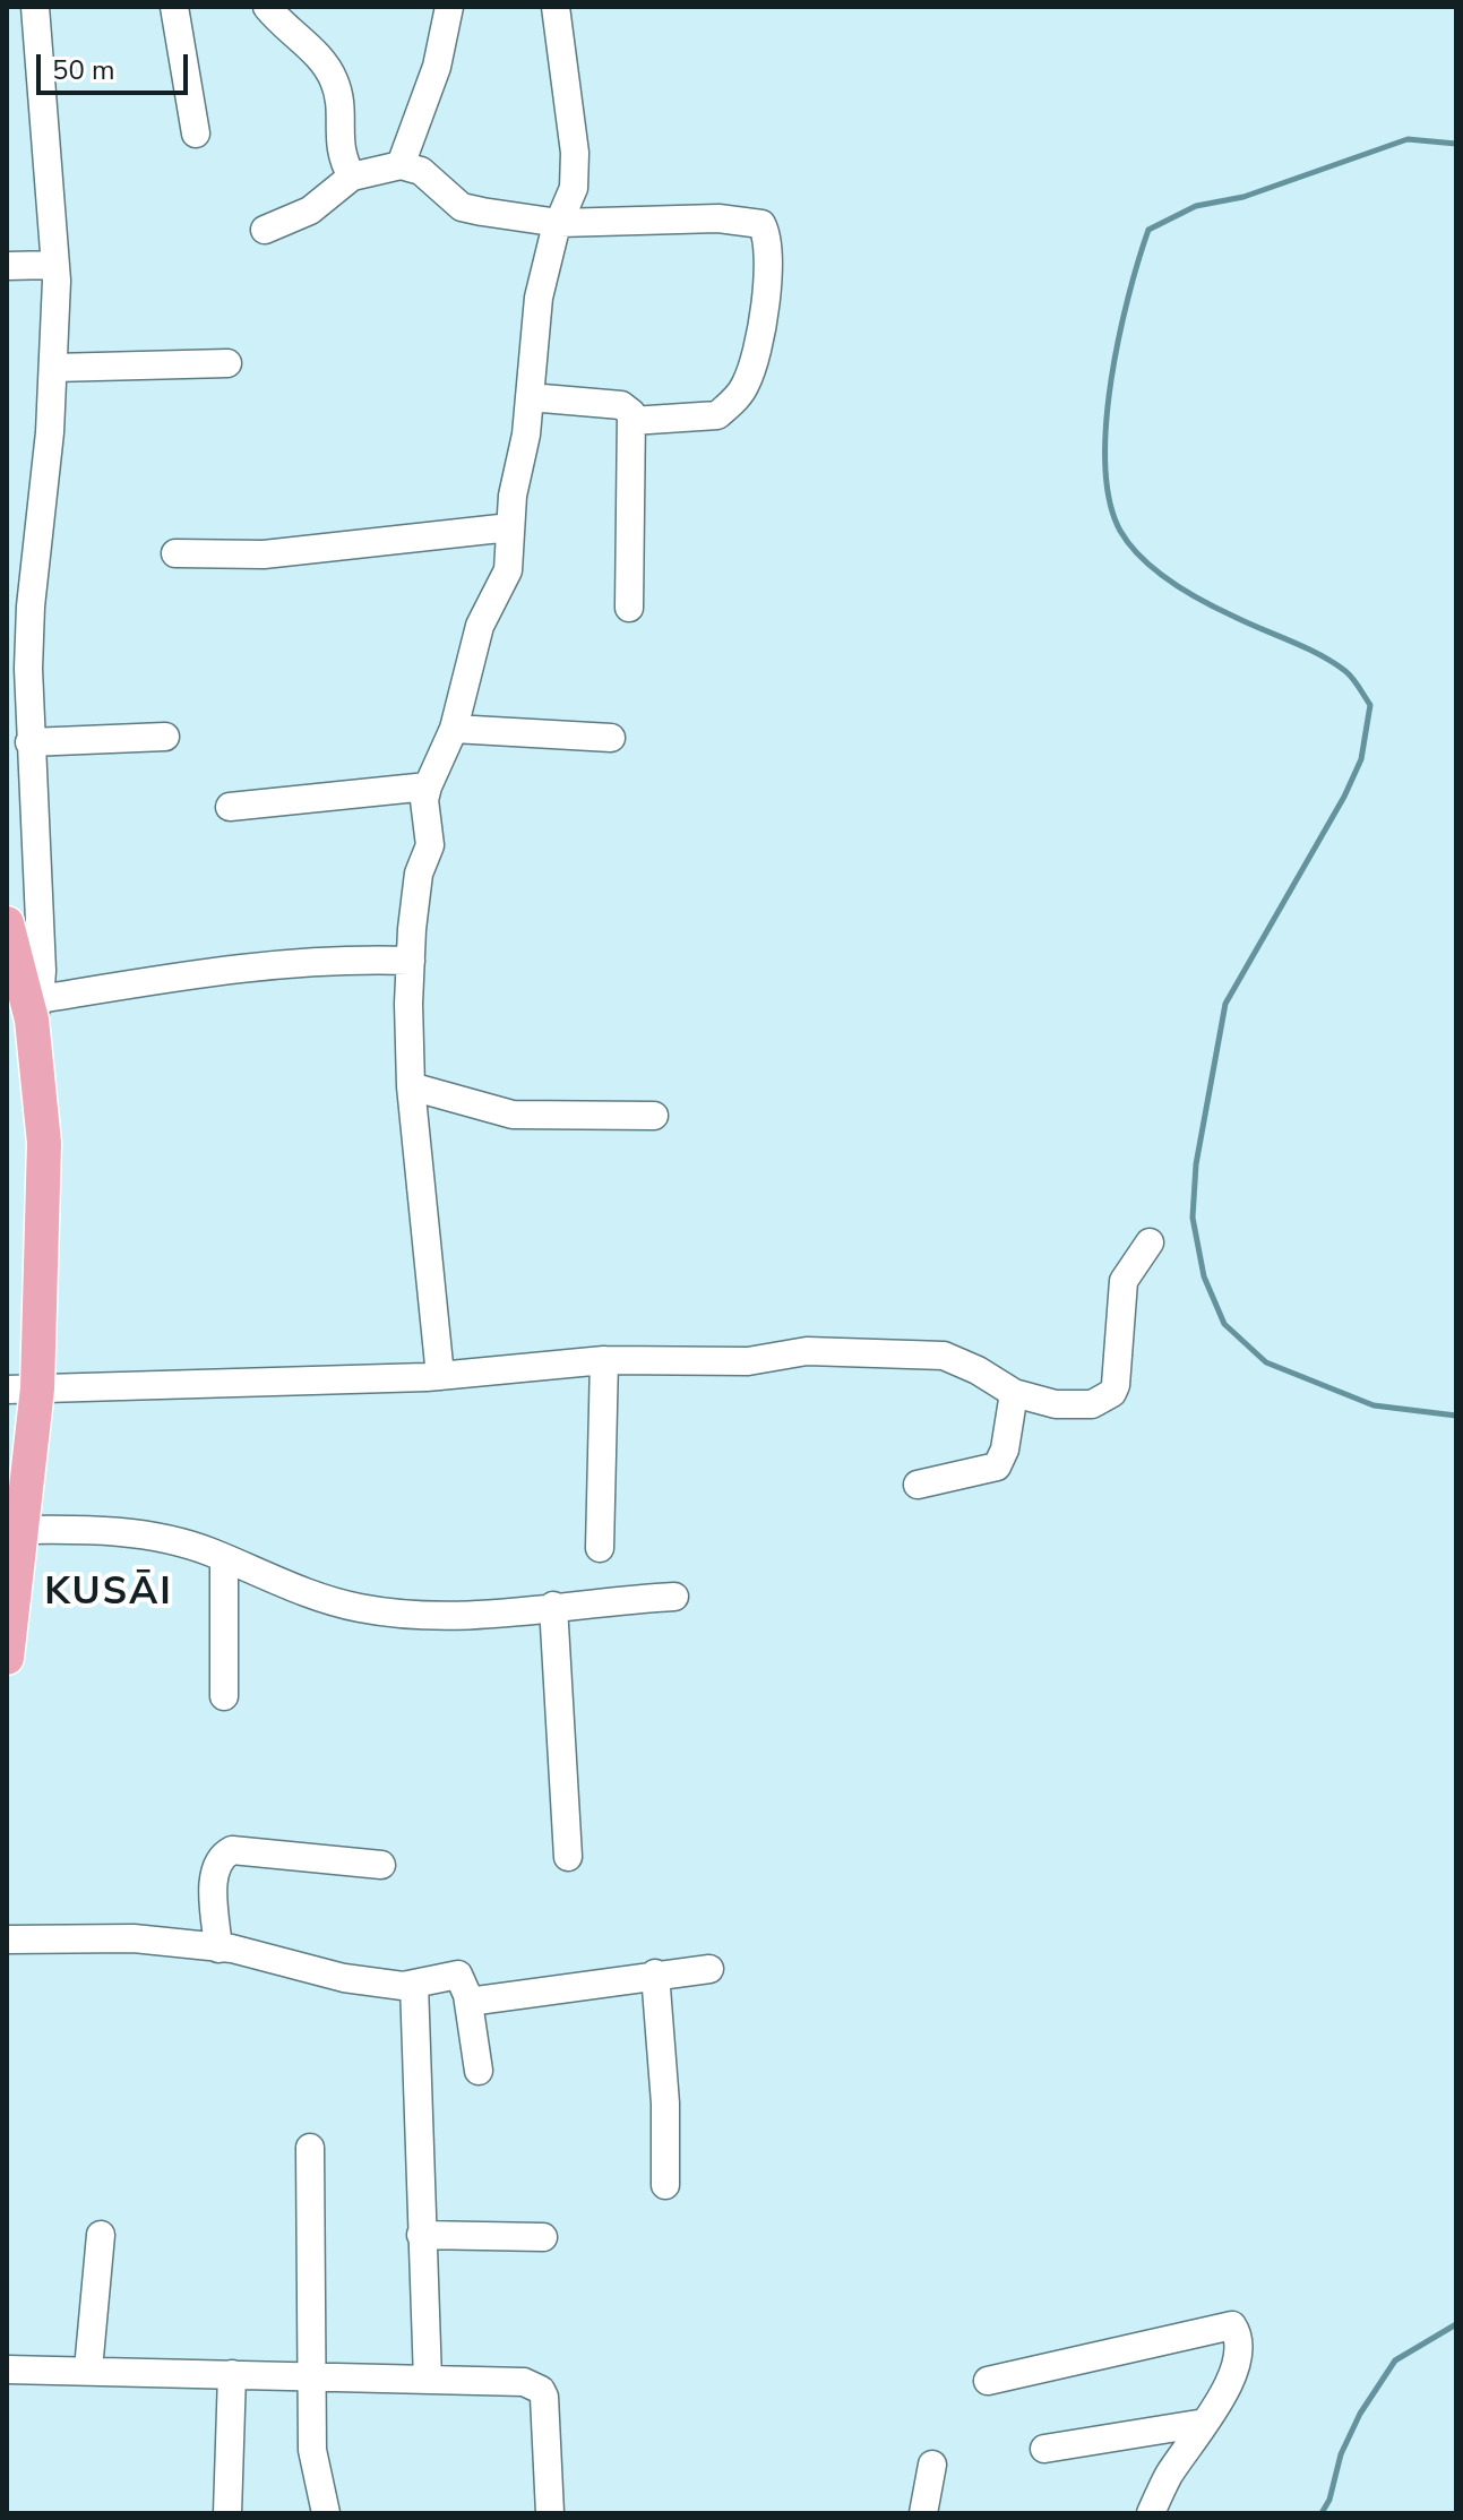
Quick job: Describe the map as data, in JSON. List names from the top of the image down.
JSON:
{
  "districts": ["KUSĀI"],
  "scale_bar": "50 m"
}
